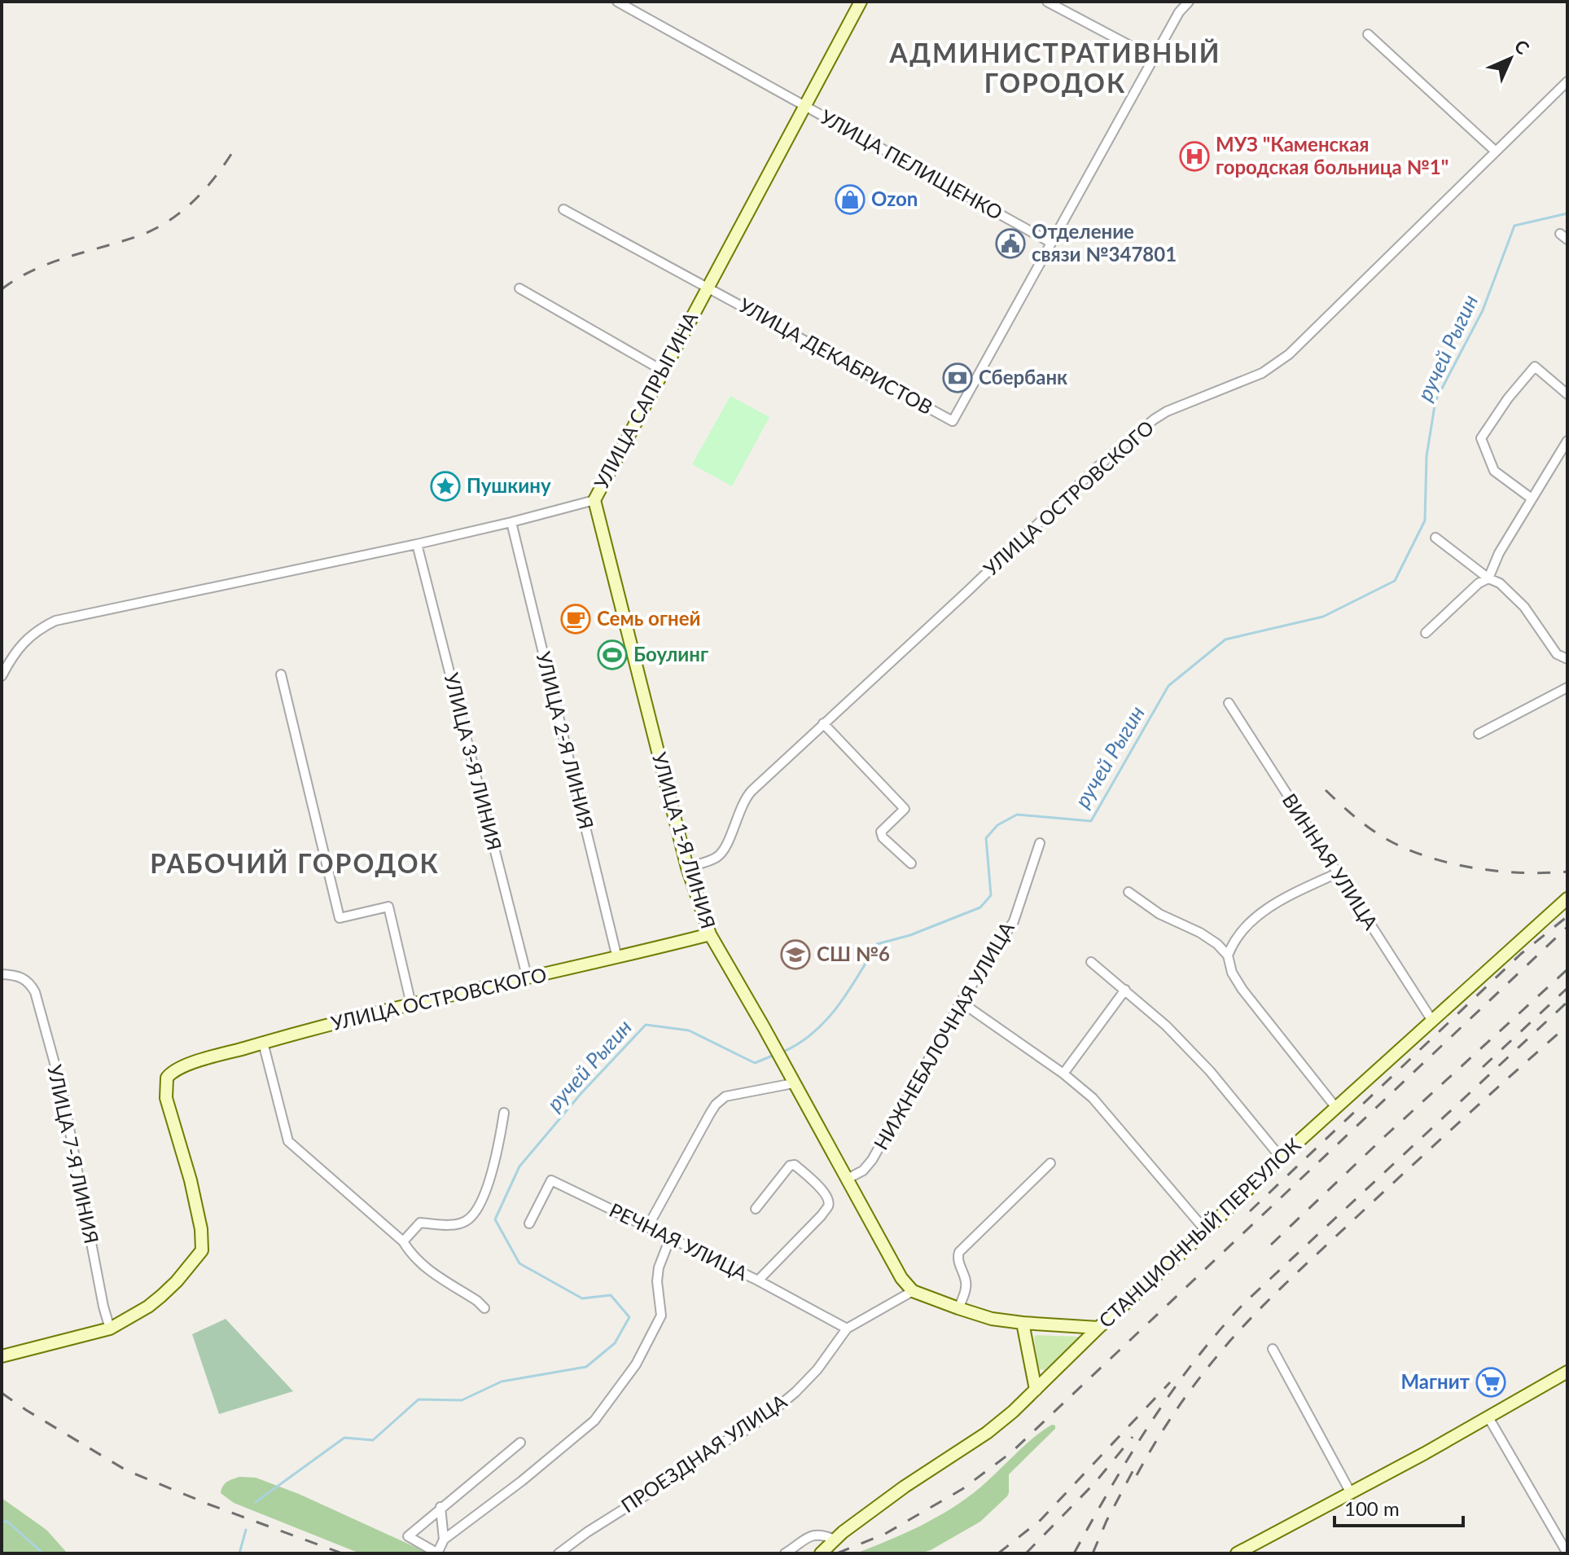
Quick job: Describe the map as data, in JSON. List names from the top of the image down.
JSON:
{
  "streets": {
    "street": [
      "УЛИЦА ПЕЛИЩЕНКО",
      "УЛИЦА ДЕКАБРИСТОВ",
      "УЛИЦА САПРЫГИНА",
      "УЛИЦА ОСТРОВСКОГО",
      "УЛИЦА 2-Я ЛИНИЯ",
      "УЛИЦА 3-Я ЛИНИЯ",
      "УЛИЦА 1-Я ЛИНИЯ",
      "ВИННАЯ УЛИЦА",
      "НИЖНЕБАЛОЧНАЯ УЛИЦА",
      "УЛИЦА 7-Я ЛИНИЯ",
      "СТАНЦИОННЫЙ ПЕРЕУЛОК",
      "РЕЧНАЯ УЛИЦА",
      "ПРОЕЗДНАЯ УЛИЦА"
    ]
  },
  "crossings": [
    ["УЛИЦА ПЕЛИЩЕНКО", "УЛИЦА ДЕКАБРИСТОВ"],
    ["УЛИЦА ПЕЛИЩЕНКО", "УЛИЦА САПРЫГИНА"],
    ["УЛИЦА ДЕКАБРИСТОВ", "УЛИЦА САПРЫГИНА"],
    ["УЛИЦА САПРЫГИНА", "УЛИЦА 2-Я ЛИНИЯ"],
    ["УЛИЦА САПРЫГИНА", "УЛИЦА 3-Я ЛИНИЯ"],
    ["УЛИЦА САПРЫГИНА", "УЛИЦА 1-Я ЛИНИЯ"],
    ["УЛИЦА ОСТРОВСКОГО", "УЛИЦА 2-Я ЛИНИЯ"],
    ["УЛИЦА ОСТРОВСКОГО", "УЛИЦА 3-Я ЛИНИЯ"],
    ["УЛИЦА ОСТРОВСКОГО", "УЛИЦА 1-Я ЛИНИЯ"],
    ["УЛИЦА ОСТРОВСКОГО", "УЛИЦА 7-Я ЛИНИЯ"],
    ["УЛИЦА 1-Я ЛИНИЯ", "НИЖНЕБАЛОЧНАЯ УЛИЦА"],
    ["УЛИЦА 1-Я ЛИНИЯ", "ПРОЕЗДНАЯ УЛИЦА"],
    ["ВИННАЯ УЛИЦА", "СТАНЦИОННЫЙ ПЕРЕУЛОК"],
    ["РЕЧНАЯ УЛИЦА", "ПРОЕЗДНАЯ УЛИЦА"]
  ],
  "districts": ["АДМИНИСТРАТИВНЫЙ ГОРОДОК", "РАБОЧИЙ ГОРОДОК"],
  "water": ["ручей Рыгин"],
  "places": {
    "hospital": ["МУЗ \"Каменская городская больница №1\""],
    "shop": ["Ozon"],
    "public building": ["Отделение связи №347801"],
    "bank": ["Сбербанк"],
    "place": ["Пушкину"],
    "cafe": ["Семь огней"],
    "sports": ["Боулинг"],
    "school or university": ["СШ №6"],
    "supermarket": ["Магнит"]
  },
  "scale_bar": "100 m",
  "north": "top right"
}
